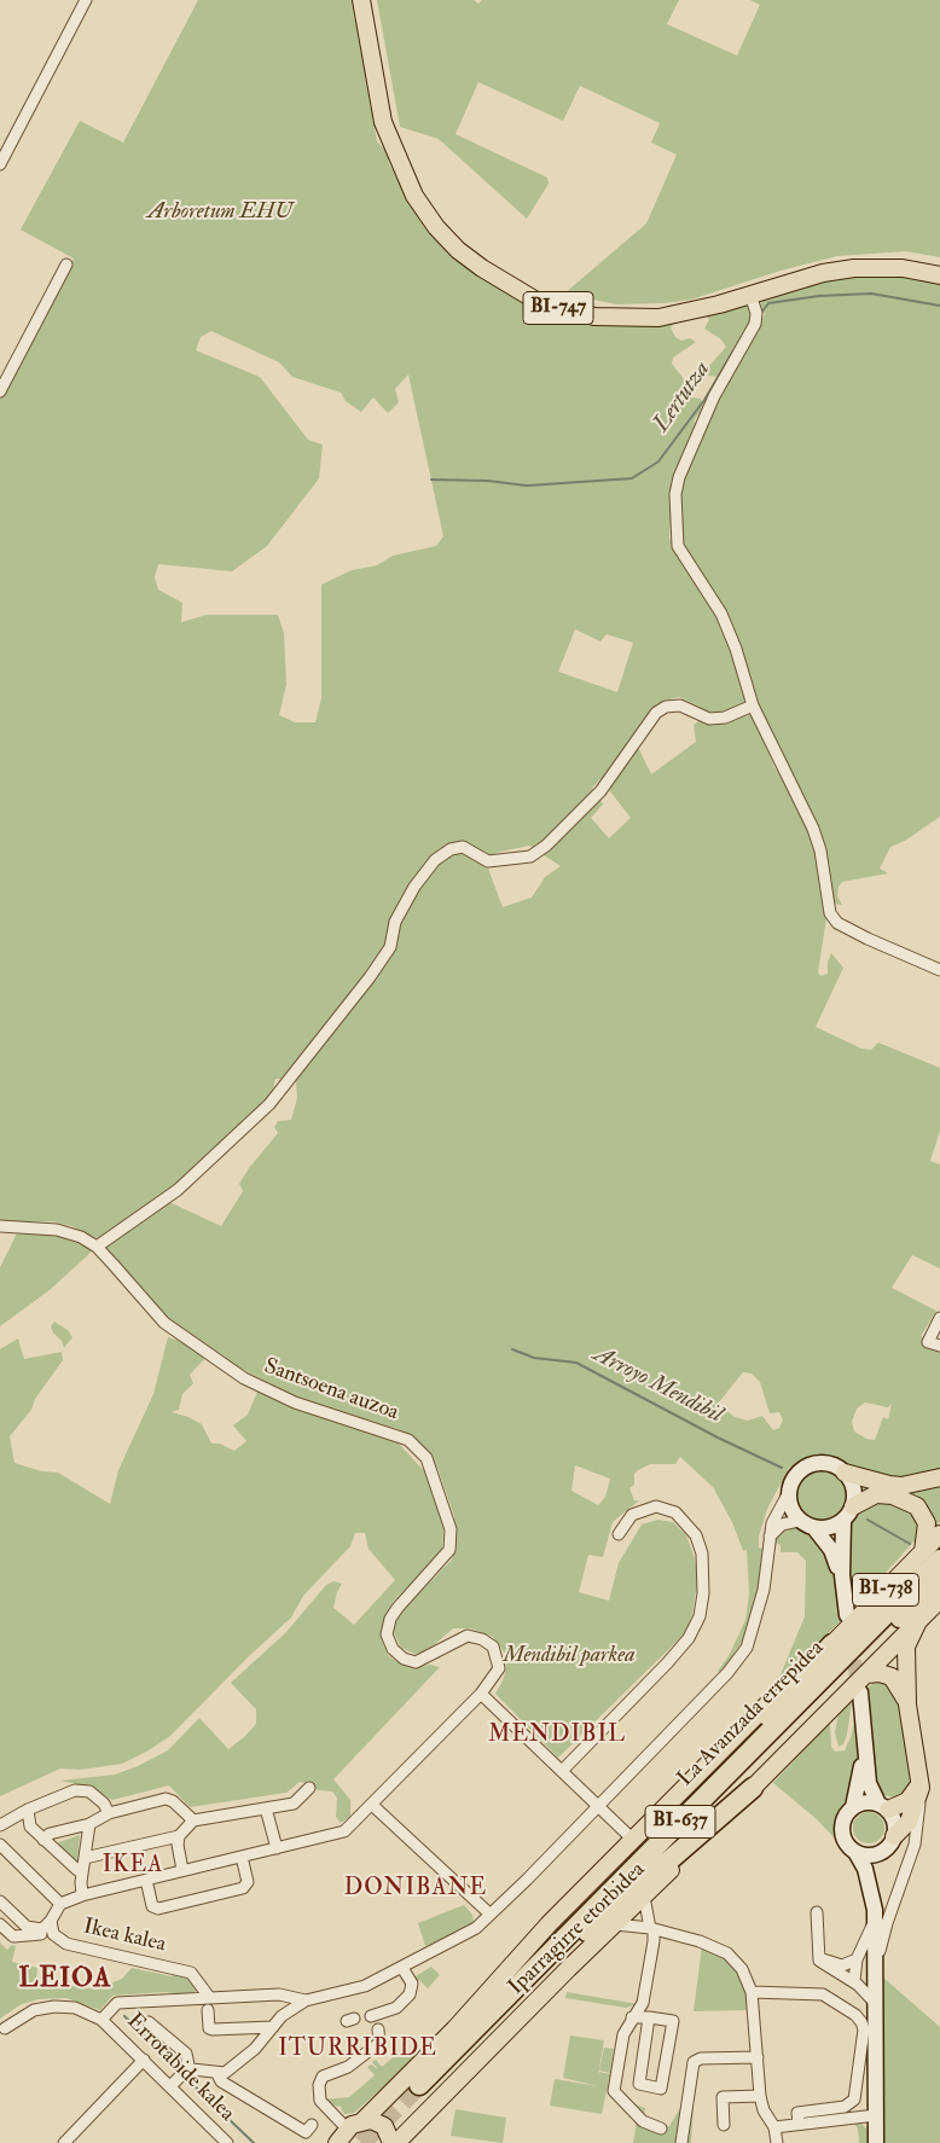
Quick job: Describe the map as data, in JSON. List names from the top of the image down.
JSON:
{
  "streets": {
    "highway": ["La Avanzada errepidea", "BI-637"],
    "main road": ["BI-747", "BI-738", "Iparragirre etorbidea"],
    "street": ["Santsoena auzoa", "Ikea kalea", "Errotabide kalea"]
  },
  "crossings": [
    ["BI-738", "La Avanzada errepidea"],
    ["BI-738", "Iparragirre etorbidea"],
    ["La Avanzada errepidea", "Iparragirre etorbidea"]
  ],
  "districts": [
    "MENDIBIL",
    "IKEA",
    "DONIBANE",
    "LEIOA",
    "ITURRIBIDE"
  ],
  "water": ["Lertutza", "Arroyo Mendibil"],
  "parks": ["Arboretum EHU", "Mendibil parkea"]
}
